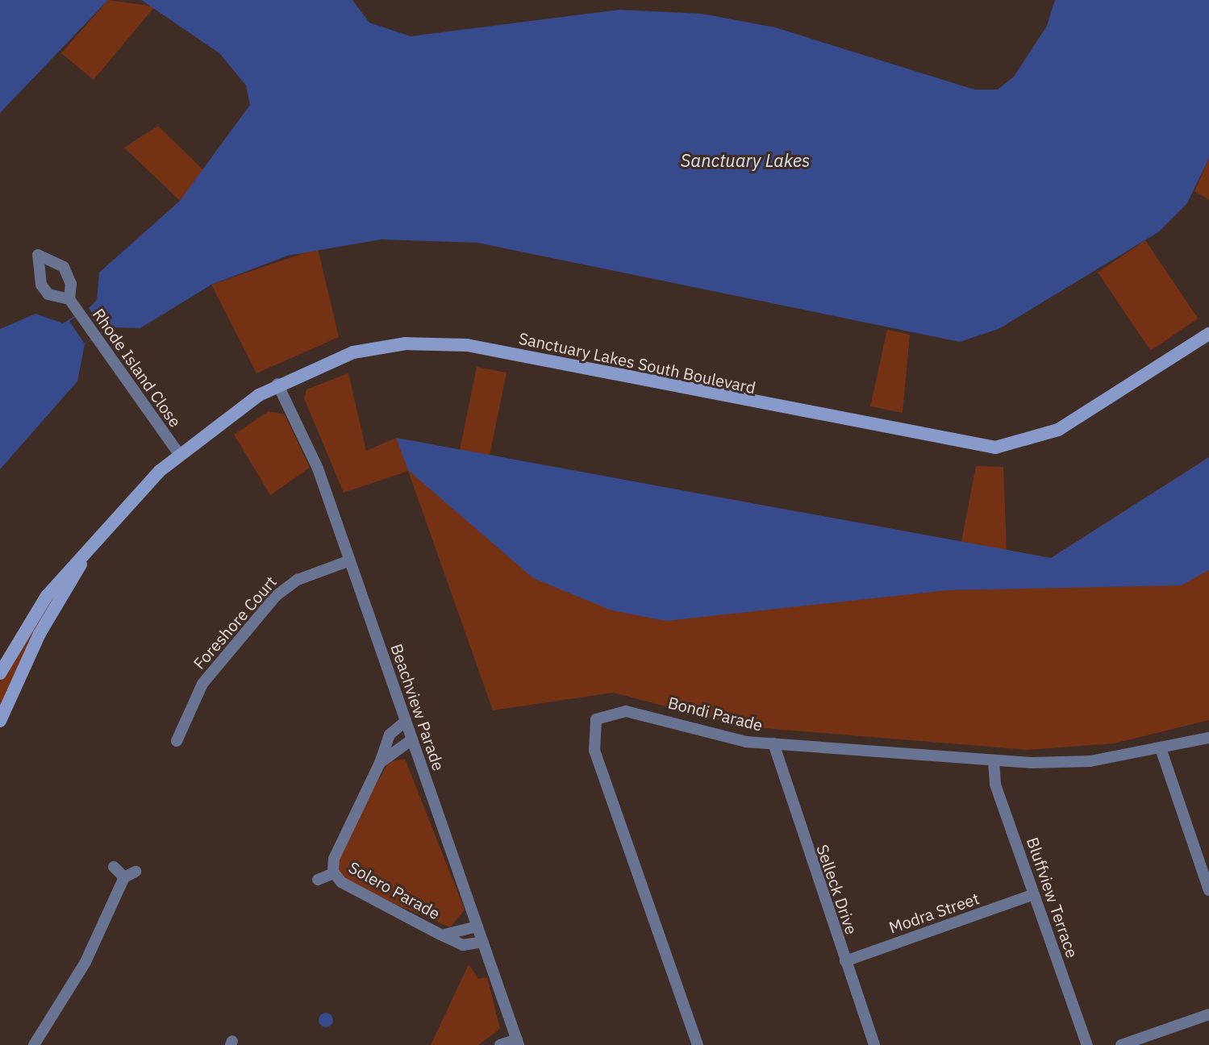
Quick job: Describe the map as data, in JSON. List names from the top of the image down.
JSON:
{
  "streets": {
    "street": [
      "Sanctuary Lakes South Boulevard",
      "Rhode Island Close",
      "Foreshore Court",
      "Beachview Parade",
      "Bondi Parade",
      "Selleck Drive",
      "Solero Parade",
      "Bluffview Terrace",
      "Modra Street"
    ]
  },
  "crossings": [
    ["Sanctuary Lakes South Boulevard", "Rhode Island Close"],
    ["Sanctuary Lakes South Boulevard", "Beachview Parade"],
    ["Foreshore Court", "Beachview Parade"],
    ["Beachview Parade", "Solero Parade"],
    ["Bondi Parade", "Selleck Drive"],
    ["Bondi Parade", "Bluffview Terrace"],
    ["Selleck Drive", "Modra Street"],
    ["Bluffview Terrace", "Modra Street"]
  ],
  "water": ["Sanctuary Lakes"]
}
